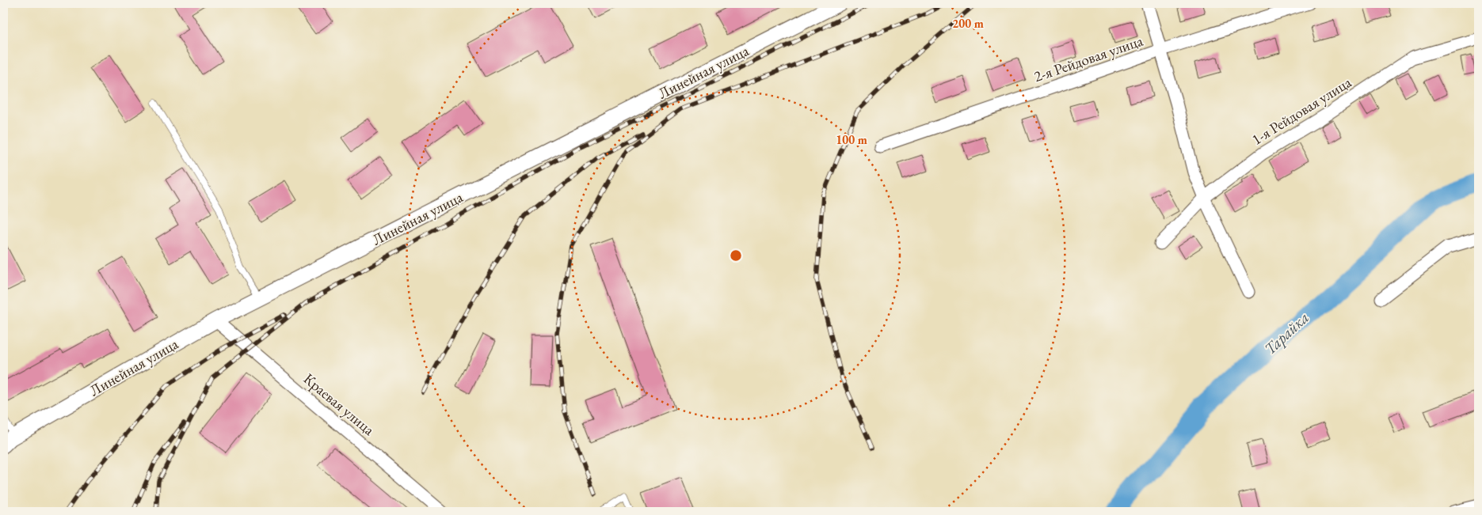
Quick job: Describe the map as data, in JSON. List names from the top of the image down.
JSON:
{
  "streets": {
    "street": [
      "2-я Рейдовая улица",
      "Линейная улица",
      "1-я Рейдовая улица",
      "Краевая улица"
    ]
  },
  "crossings": [
    ["Линейная улица", "Краевая улица"]
  ],
  "water": ["Тарайка"],
  "rings": ["200 m", "100 m"]
}
